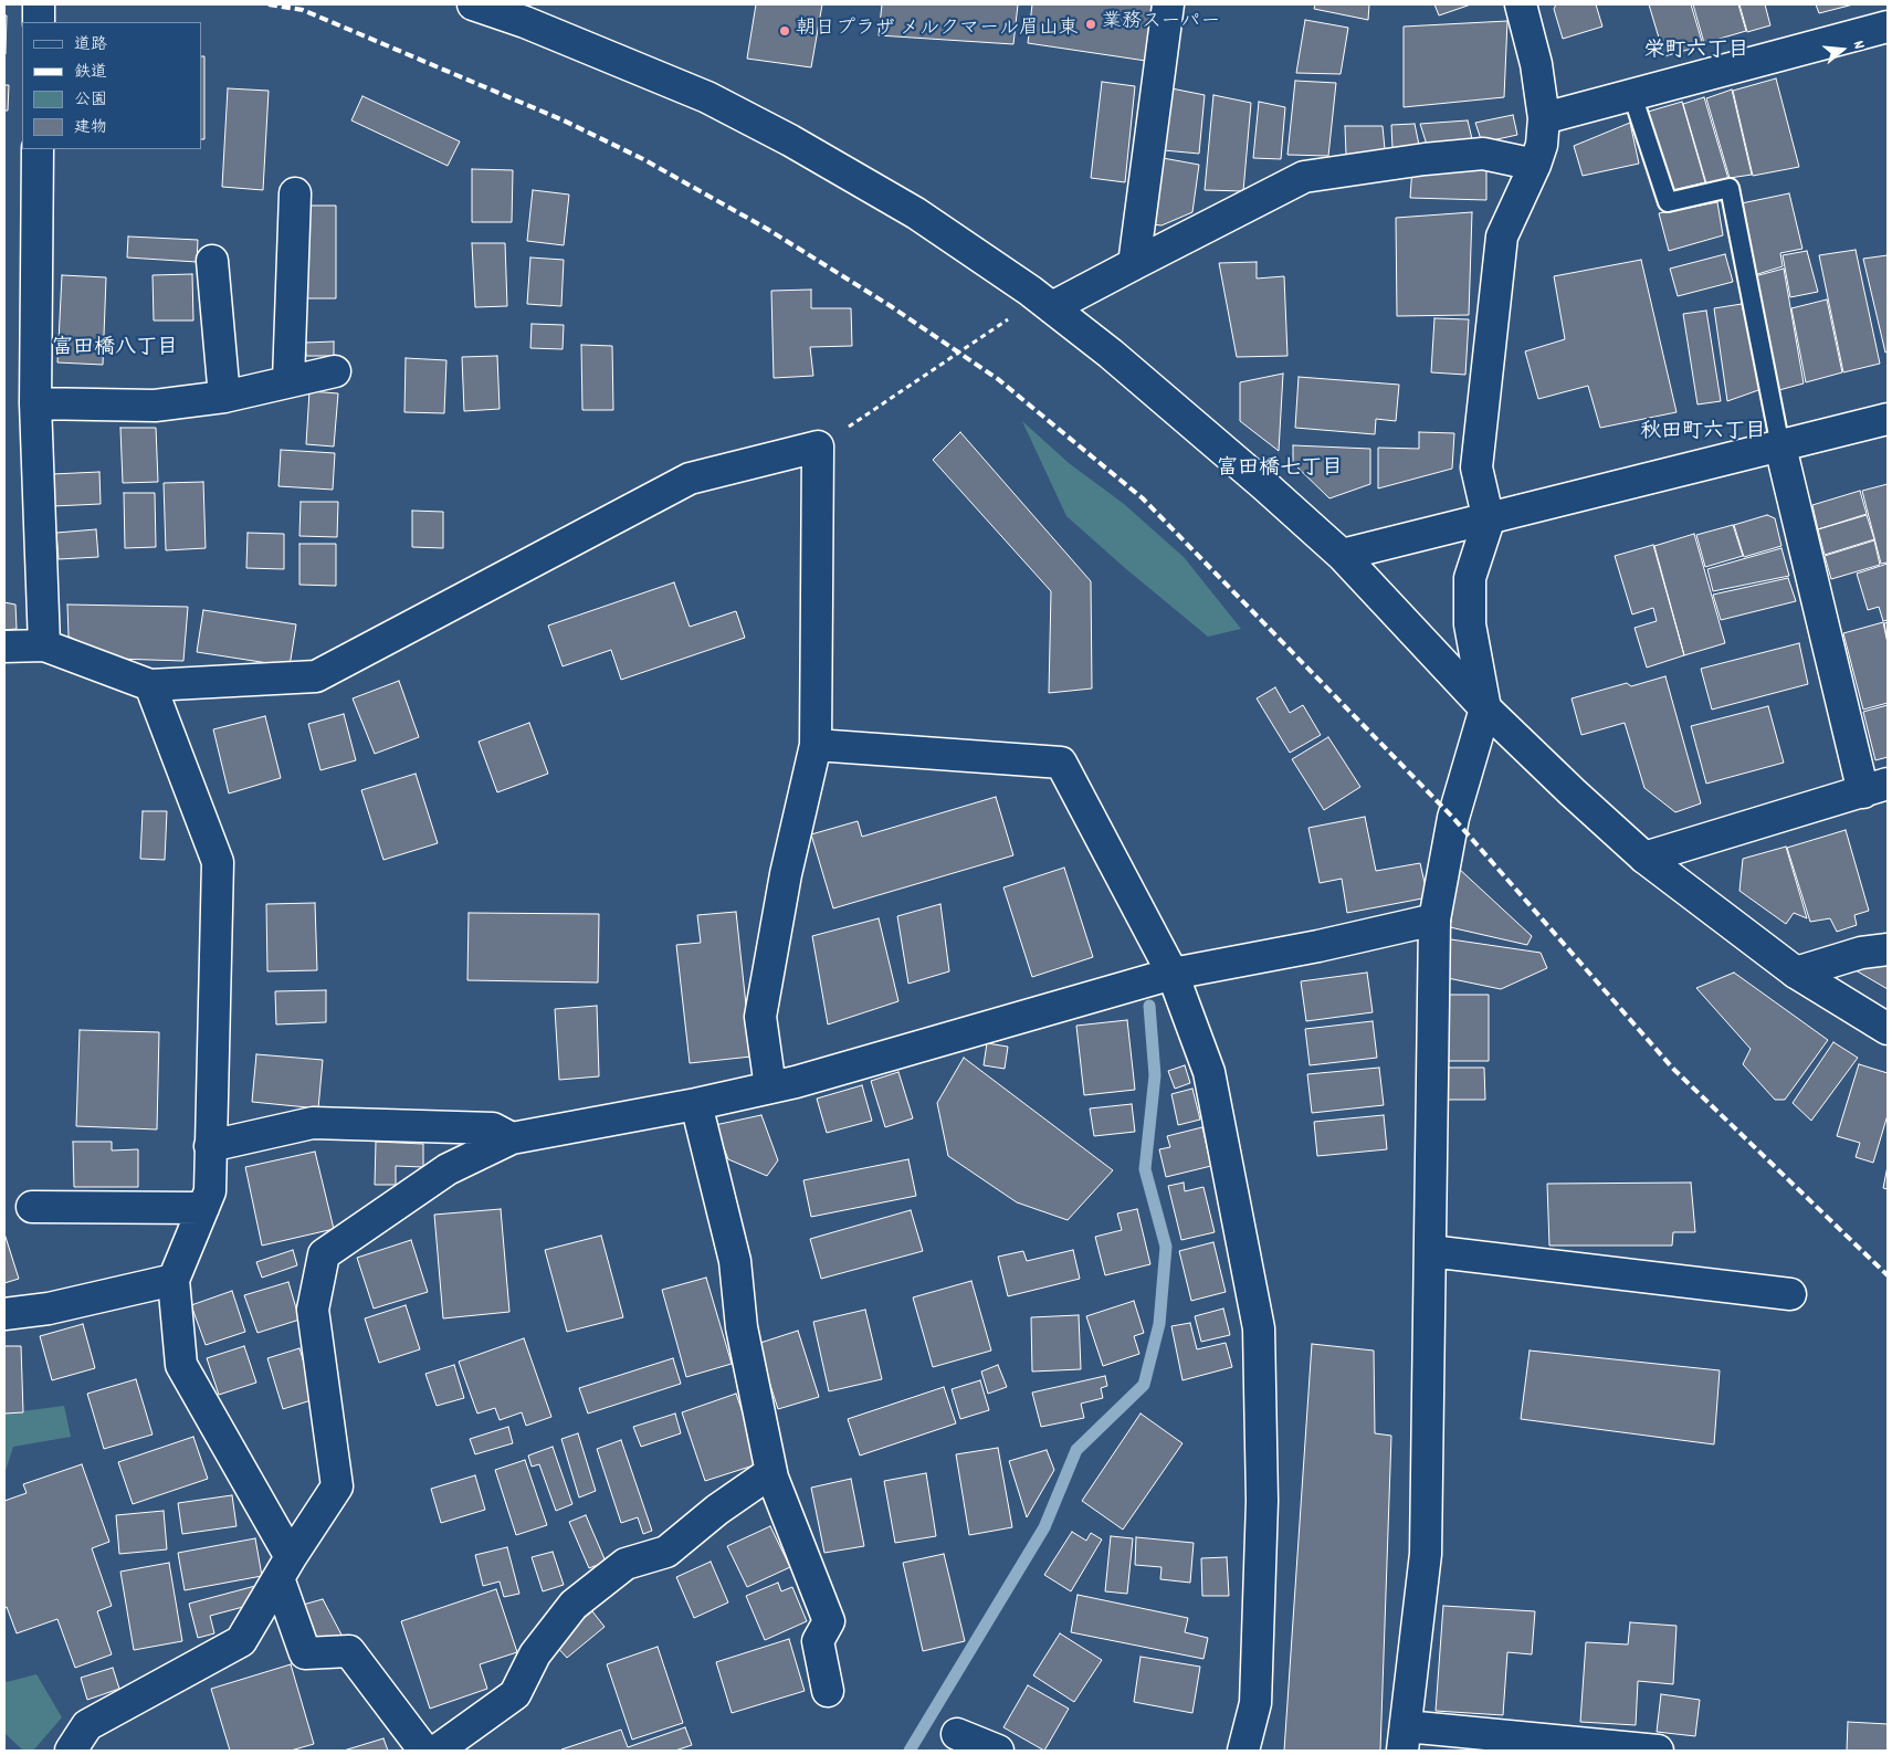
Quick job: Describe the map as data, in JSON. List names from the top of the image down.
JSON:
{
  "districts": [
    "栄町六丁目",
    "富田橋八丁目",
    "秋田町六丁目",
    "富田橋七丁目"
  ],
  "places": ["業務スーパー", "朝日プラザ メルクマール眉山東"],
  "legend": [
    "道路",
    "鉄道",
    "公園",
    "建物"
  ],
  "north": "right"
}
